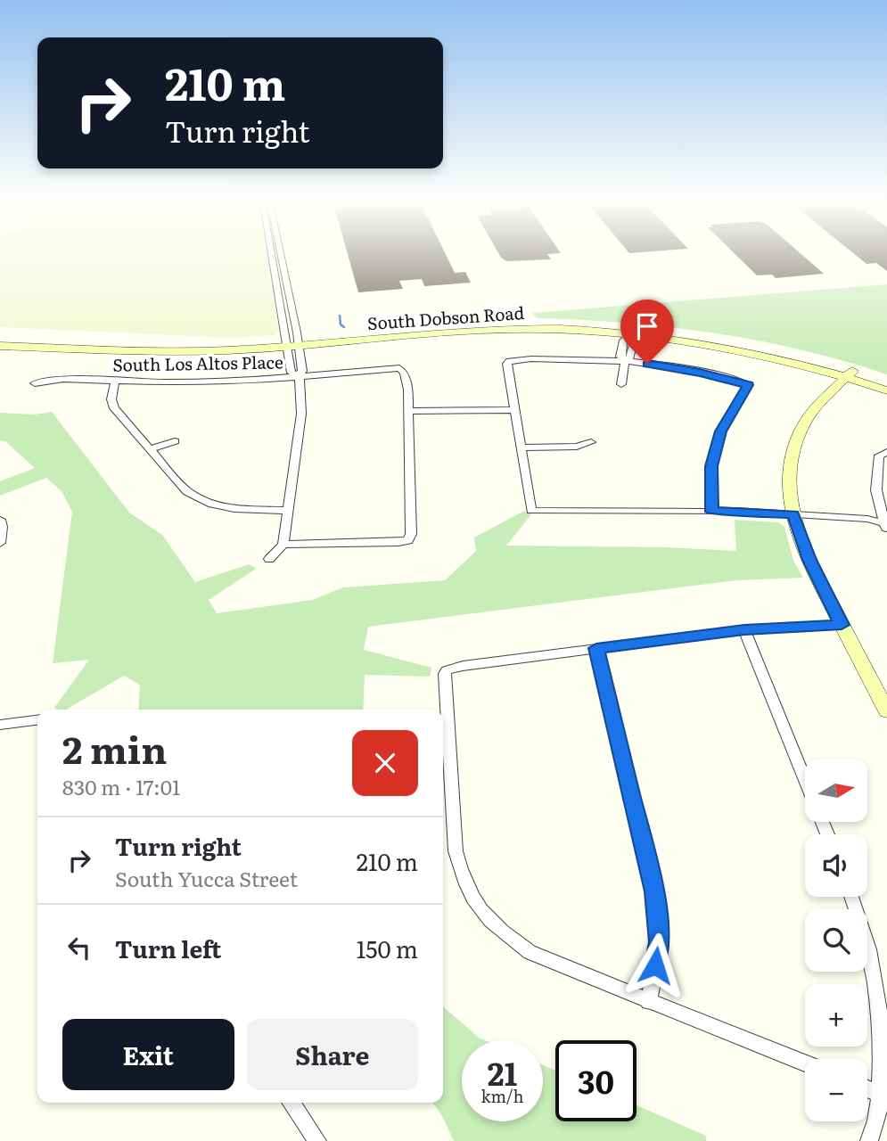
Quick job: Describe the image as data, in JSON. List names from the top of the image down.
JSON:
{
  "streets": {
    "main road": ["South Dobson Road"],
    "street": ["South Los Altos Place"]
  },
  "north": "right",
  "page": {
    "turn": ["210 m", "Turn right"],
    "heading": ["2 min", "830 m · 17:01"],
    "map_buttons": ["+", "−"],
    "list": [
      {
        "name": "Turn right",
        "note": "South Yucca Street",
        "value": "210 m"
      },
      {
        "name": "Turn left",
        "value": "150 m"
      }
    ],
    "buttons": ["Exit", "Share"],
    "speed": "21 km/h",
    "limit": "30"
  }
}
